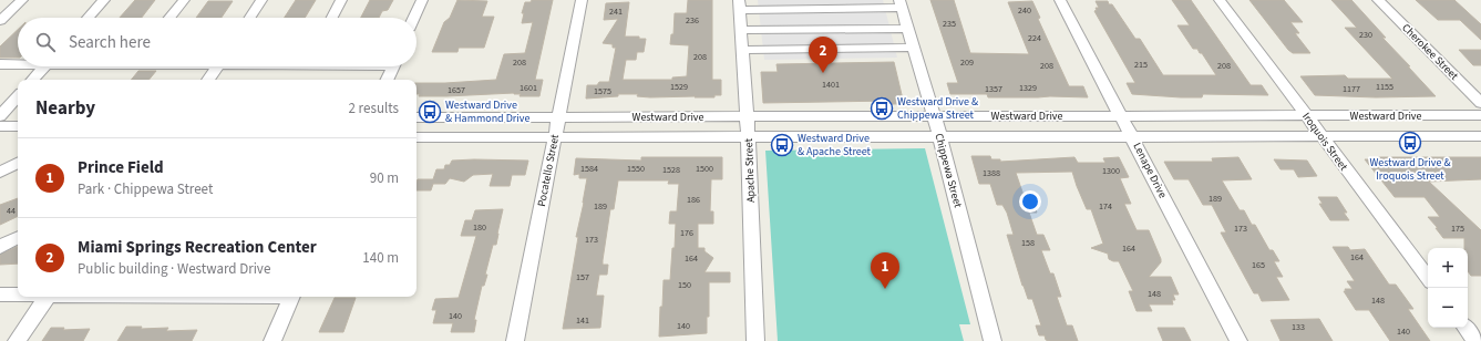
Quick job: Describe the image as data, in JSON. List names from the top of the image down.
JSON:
{
  "streets": {
    "street": [
      "Cherokee Street",
      "Westward Drive",
      "Iroquois Street",
      "Pocatello Street",
      "Apache Street",
      "Chippewa Street",
      "Lenape Drive"
    ]
  },
  "crossings": [
    ["Westward Drive", "Iroquois Street"],
    ["Westward Drive", "Pocatello Street"],
    ["Westward Drive", "Apache Street"],
    ["Westward Drive", "Chippewa Street"],
    ["Westward Drive", "Lenape Drive"]
  ],
  "places": {
    "bus stop": [
      "Westward Drive & Chippewa Street",
      "Westward Drive & Hammond Drive",
      "Westward Drive & Iroquois Street",
      "Westward Drive & Apache Street"
    ]
  },
  "house_numbers": [
    "240",
    "241",
    "236",
    "235",
    "230",
    "224",
    "208",
    "208",
    "209",
    "215",
    "208",
    "208",
    "1401",
    "1529",
    "1155",
    "1601",
    "1329",
    "1357",
    "1177",
    "1657",
    "1575",
    "1584",
    "1550",
    "1500",
    "1528",
    "1300",
    "1388",
    "189",
    "186",
    "189",
    "174",
    "44",
    "180",
    "173",
    "175",
    "176",
    "173",
    "158",
    "164",
    "164",
    "164",
    "165",
    "157",
    "150",
    "148",
    "148",
    "140",
    "141",
    "140",
    "133",
    "140"
  ],
  "page": {
    "search": "Search here",
    "pins": ["2", "1"],
    "heading": ["Nearby", "2 results"],
    "list": [
      {
        "mark": "1",
        "name": "Prince Field",
        "note": "Park · Chippewa Street",
        "value": "90 m"
      },
      {
        "mark": "2",
        "name": "Miami Springs Recreation Center",
        "note": "Public building · Westward Drive",
        "value": "140 m"
      }
    ],
    "map_buttons": ["+", "−"]
  }
}
